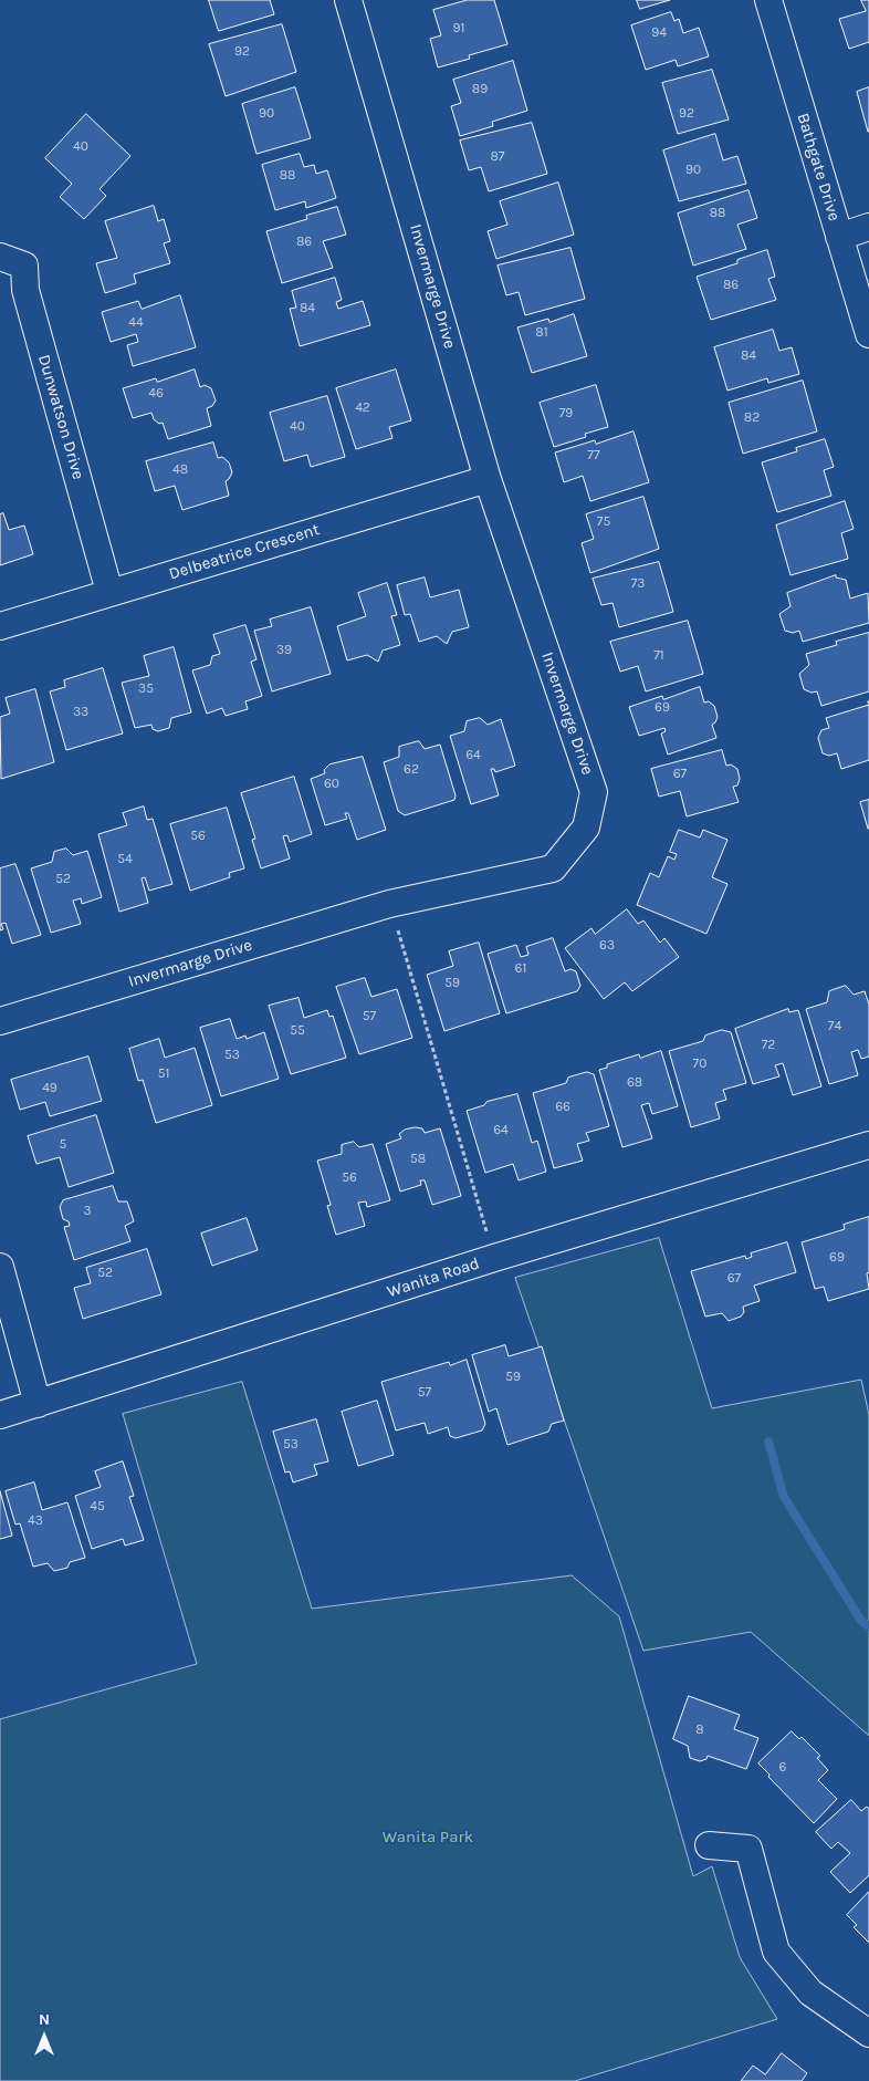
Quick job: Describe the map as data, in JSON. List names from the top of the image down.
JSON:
{
  "streets": {
    "street": [
      "Bathgate Drive",
      "Invermarge Drive",
      "Dunwatson Drive",
      "Delbeatrice Crescent",
      "Wanita Road"
    ]
  },
  "crossings": [
    ["Invermarge Drive", "Delbeatrice Crescent"],
    ["Dunwatson Drive", "Delbeatrice Crescent"]
  ],
  "parks": ["Wanita Park"],
  "house_numbers": [
    "91",
    "94",
    "92",
    "89",
    "90",
    "92",
    "40",
    "87",
    "90",
    "88",
    "88",
    "86",
    "86",
    "84",
    "44",
    "81",
    "84",
    "46",
    "42",
    "79",
    "82",
    "40",
    "77",
    "48",
    "75",
    "73",
    "39",
    "71",
    "35",
    "69",
    "33",
    "64",
    "62",
    "67",
    "60",
    "56",
    "54",
    "52",
    "63",
    "61",
    "59",
    "57",
    "74",
    "55",
    "72",
    "53",
    "70",
    "51",
    "68",
    "49",
    "66",
    "64",
    "5",
    "58",
    "56",
    "3",
    "69",
    "52",
    "67",
    "59",
    "57",
    "53",
    "45",
    "43",
    "8",
    "6"
  ],
  "north": "top"
}
